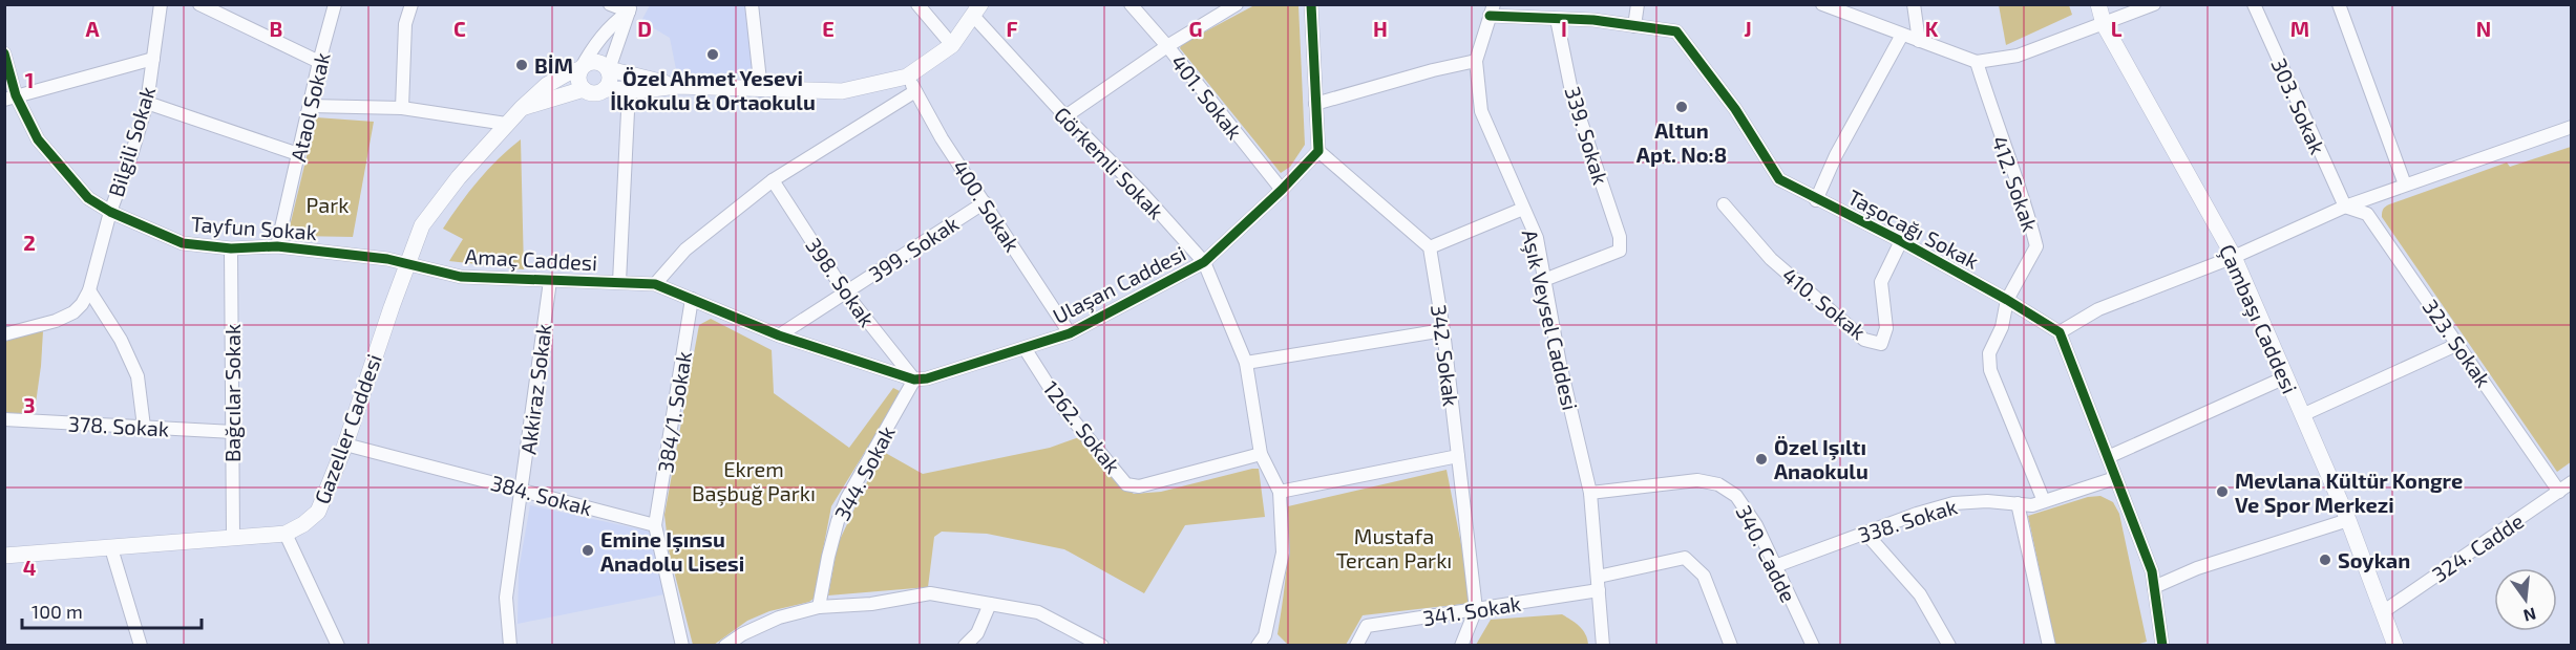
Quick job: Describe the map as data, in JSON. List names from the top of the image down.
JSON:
{
  "streets": {
    "main road": ["Çambaşı Caddesi", "Gazeller Caddesi"],
    "street": [
      "401. Sokak",
      "303. Sokak",
      "Ataol Sokak",
      "339. Sokak",
      "Bilgili Sokak",
      "Görkemli Sokak",
      "412. Sokak",
      "400. Sokak",
      "Tayfun Sokak",
      "Taşocağı Sokak",
      "399. Sokak",
      "Amaç Caddesi",
      "398. Sokak",
      "Ulaşan Caddesi",
      "410. Sokak",
      "Aşık Veysel Caddesi",
      "323. Sokak",
      "342. Sokak",
      "Akkiraz Sokak",
      "Bağcılar Sokak",
      "384/1. Sokak",
      "378. Sokak",
      "1262. Sokak",
      "344. Sokak",
      "384. Sokak",
      "338. Sokak",
      "324. Cadde",
      "340. Cadde",
      "341. Sokak"
    ]
  },
  "crossings": [
    ["401. Sokak", "Ulaşan Caddesi"],
    ["303. Sokak", "323. Sokak"],
    ["Ataol Sokak", "Tayfun Sokak"],
    ["339. Sokak", "Taşocağı Sokak"],
    ["339. Sokak", "Aşık Veysel Caddesi"],
    ["Bilgili Sokak", "Tayfun Sokak"],
    ["Görkemli Sokak", "Ulaşan Caddesi"],
    ["Görkemli Sokak", "1262. Sokak"],
    ["412. Sokak", "Taşocağı Sokak"],
    ["412. Sokak", "338. Sokak"],
    ["400. Sokak", "399. Sokak"],
    ["400. Sokak", "Ulaşan Caddesi"],
    ["Tayfun Sokak", "Amaç Caddesi"],
    ["Tayfun Sokak", "Bağcılar Sokak"],
    ["Tayfun Sokak", "Gazeller Caddesi"],
    ["Taşocağı Sokak", "410. Sokak"],
    ["Taşocağı Sokak", "Aşık Veysel Caddesi"],
    ["399. Sokak", "398. Sokak"],
    ["Amaç Caddesi", "Akkiraz Sokak"],
    ["Amaç Caddesi", "Gazeller Caddesi"],
    ["398. Sokak", "Ulaşan Caddesi"],
    ["398. Sokak", "344. Sokak"],
    ["Ulaşan Caddesi", "1262. Sokak"],
    ["Ulaşan Caddesi", "344. Sokak"],
    ["Çambaşı Caddesi", "324. Cadde"],
    ["Aşık Veysel Caddesi", "340. Cadde"],
    ["Aşık Veysel Caddesi", "341. Sokak"],
    ["323. Sokak", "324. Cadde"],
    ["342. Sokak", "341. Sokak"],
    ["Akkiraz Sokak", "384. Sokak"],
    ["Bağcılar Sokak", "378. Sokak"],
    ["Bağcılar Sokak", "Gazeller Caddesi"],
    ["384/1. Sokak", "384. Sokak"],
    ["Gazeller Caddesi", "384. Sokak"],
    ["338. Sokak", "340. Cadde"]
  ],
  "parks": ["Park", "Ekrem Başbuğ Parkı", "Mustafa Tercan Parkı"],
  "places": [
    "Özel Ahmet Yesevi İlkokulu & Ortaokulu",
    "BİM",
    "Altun Apt. No:8",
    "Özel Işıltı Anaokulu",
    "Mevlana Kültür Kongre Ve Spor Merkezi",
    "Emine Işınsu Anadolu Lisesi",
    "Soykan"
  ],
  "scale_bar": "100 m",
  "north": "bottom",
  "grid": {
    "columns": [
      "A",
      "B",
      "C",
      "D",
      "E",
      "F",
      "G",
      "H",
      "I",
      "J",
      "K",
      "L",
      "M",
      "N"
    ],
    "rows": [
      "1",
      "2",
      "3",
      "4"
    ]
  }
}
